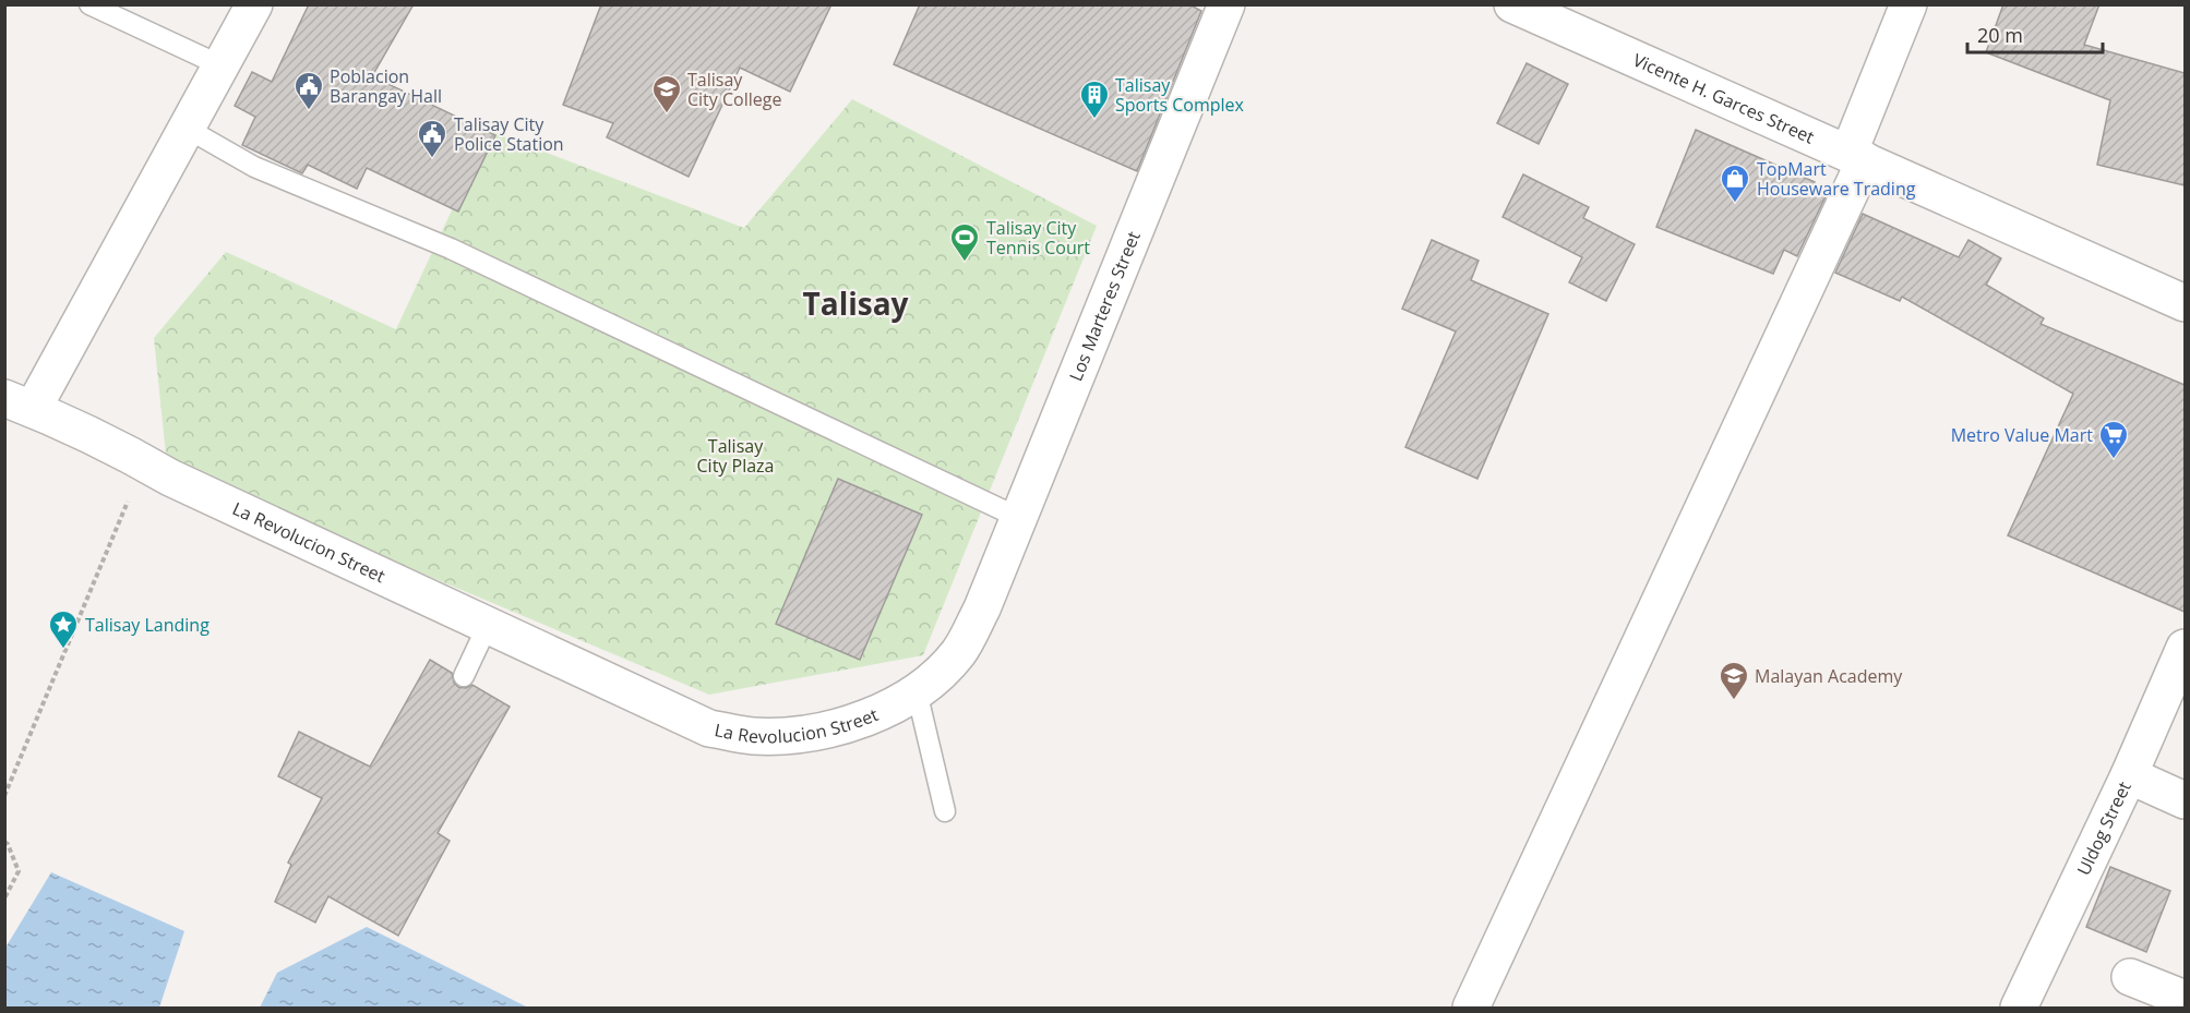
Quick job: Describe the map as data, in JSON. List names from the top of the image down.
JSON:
{
  "streets": {
    "street": [
      "Vicente H. Garces Street",
      "Los Marteres Street",
      "La Revolucion Street",
      "Uldog Street"
    ]
  },
  "crossings": [
    ["Los Marteres Street", "La Revolucion Street"]
  ],
  "districts": ["Talisay"],
  "parks": ["Talisay City Plaza"],
  "places": {
    "public building": ["Poblacion Barangay Hall", "Talisay City Police Station"],
    "school or university": ["Talisay City College", "Malayan Academy"],
    "building": ["Talisay Sports Complex"],
    "shop": ["TopMart Houseware Trading"],
    "sports": ["Talisay City Tennis Court"],
    "supermarket": ["Metro Value Mart"],
    "place": ["Talisay Landing"]
  },
  "scale_bar": "20 m"
}
